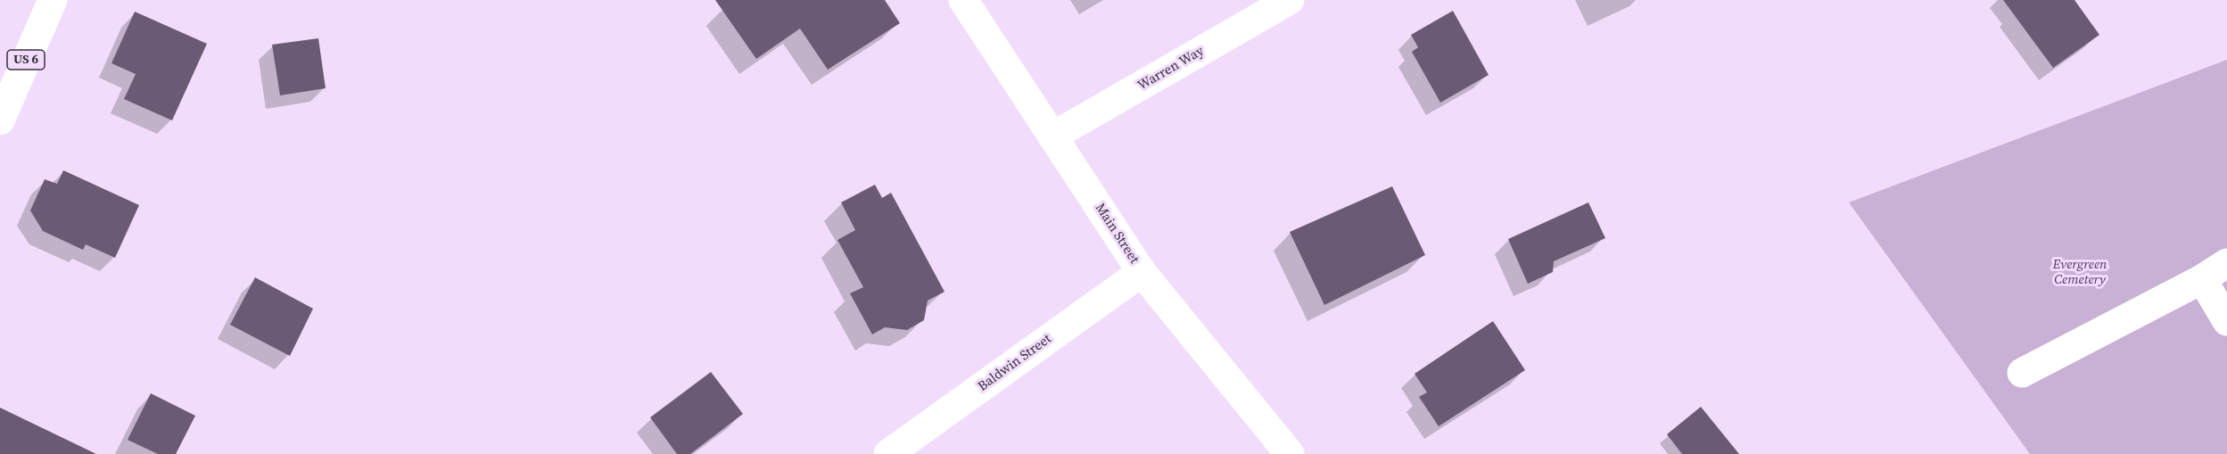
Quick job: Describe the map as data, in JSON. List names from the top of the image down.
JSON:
{
  "streets": {
    "main road": [
      "US 6",
      "Warren Way",
      "Main Street",
      "Baldwin Street"
    ]
  },
  "crossings": [
    ["Warren Way", "Main Street"],
    ["Main Street", "Baldwin Street"]
  ],
  "parks": ["Evergreen Cemetery"]
}
